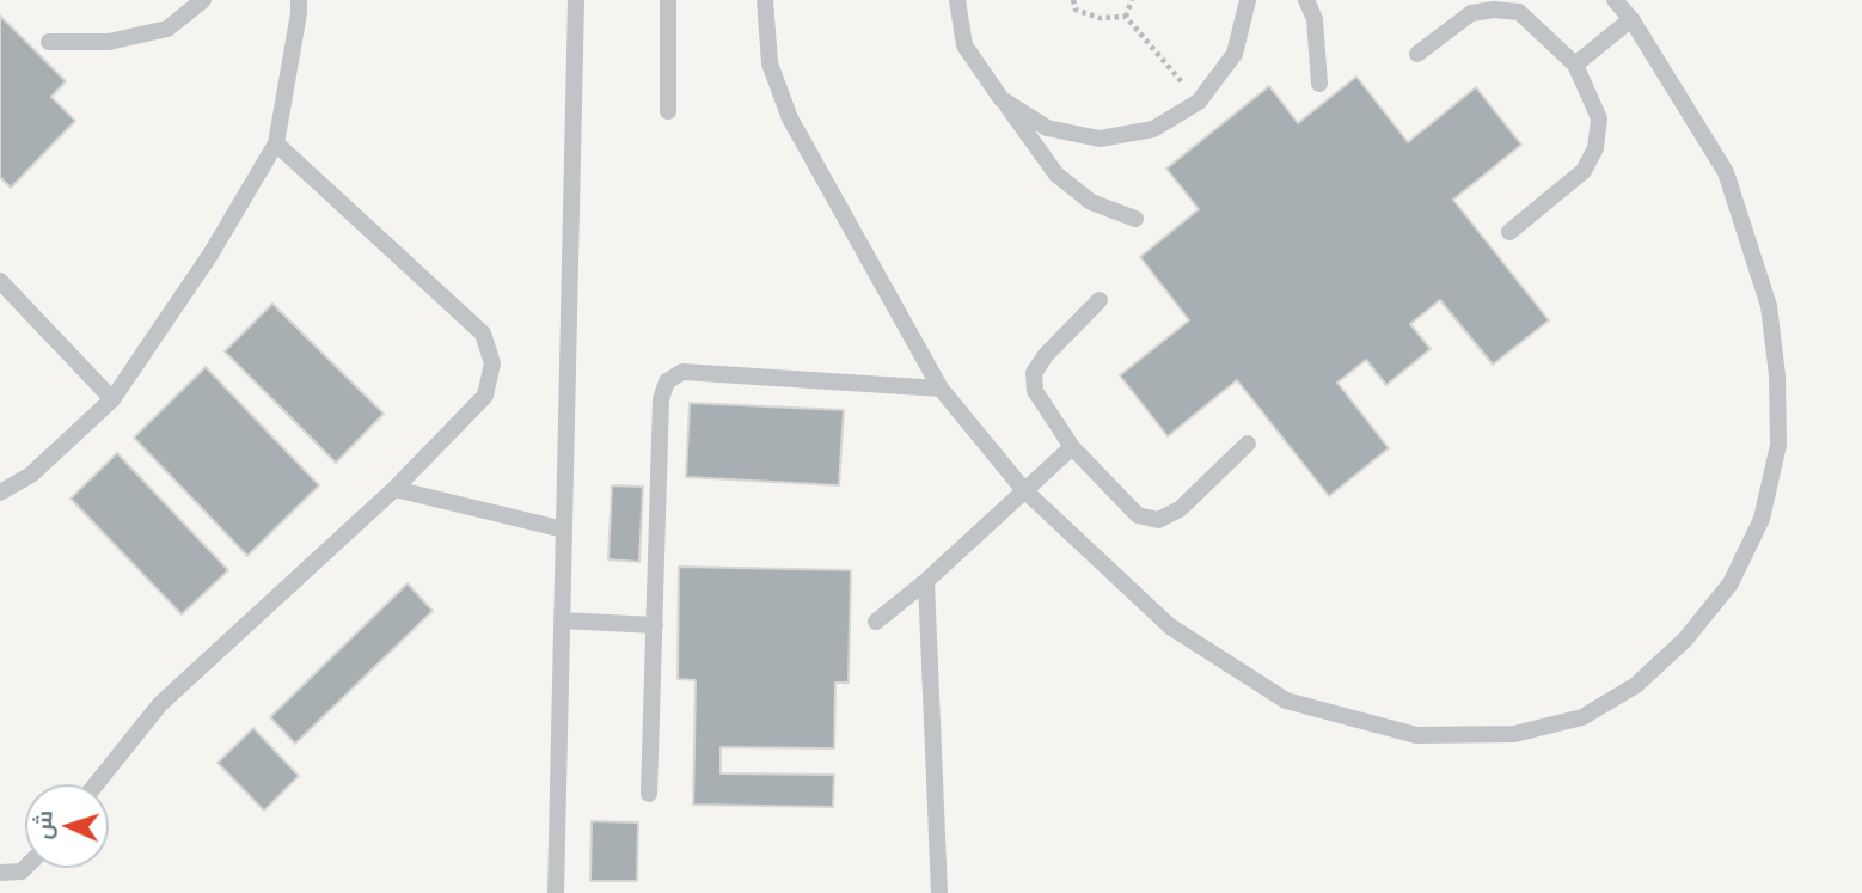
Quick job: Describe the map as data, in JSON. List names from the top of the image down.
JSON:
{
  "north": "left"
}
